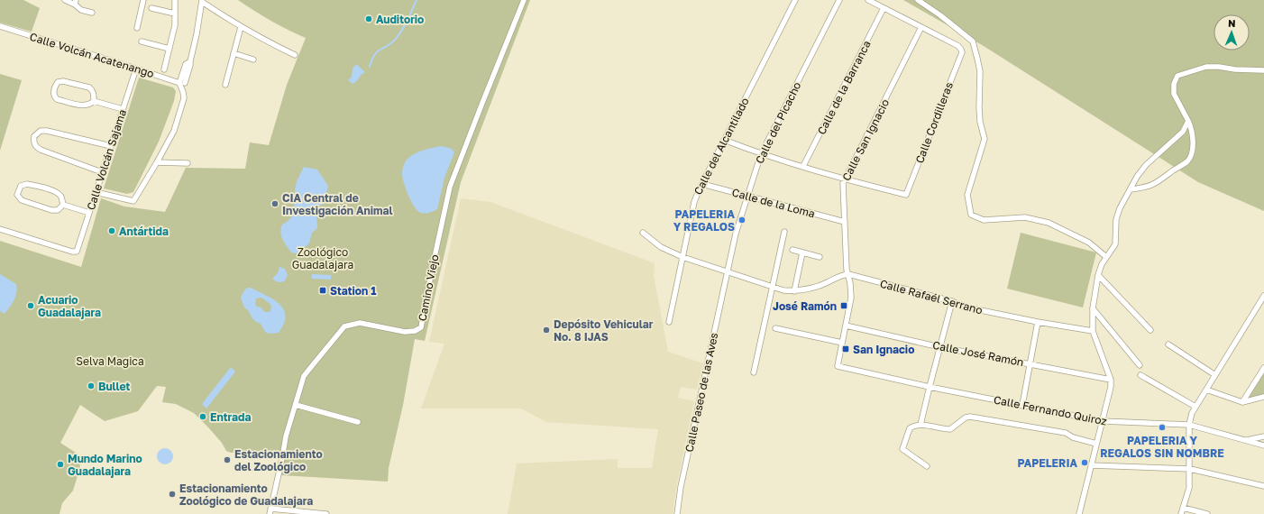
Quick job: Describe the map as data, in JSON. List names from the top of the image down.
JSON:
{
  "streets": {
    "street": [
      "Calle Volcán Acatenango",
      "Calle de la Barranca",
      "Calle del Picacho",
      "Calle Cordilleras",
      "Calle San Ignacio",
      "Calle del Alcantilado",
      "Calle Volcán Sajama",
      "Calle de la Loma",
      "Camino Viejo",
      "Calle Rafaél Serrano",
      "Calle José Ramón",
      "Calle Paseo de las Aves",
      "Calle Fernando Quiroz"
    ]
  },
  "crossings": [
    ["Calle Volcán Acatenango", "Calle Volcán Sajama"],
    ["Calle del Picacho", "Calle de la Loma"],
    ["Calle del Picacho", "Calle Paseo de las Aves"],
    ["Calle Cordilleras", "Calle San Ignacio"],
    ["Calle San Ignacio", "Calle de la Loma"],
    ["Calle San Ignacio", "Calle Rafaél Serrano"],
    ["Calle San Ignacio", "Calle José Ramón"],
    ["Calle San Ignacio", "Calle Fernando Quiroz"],
    ["Calle del Alcantilado", "Calle de la Loma"]
  ],
  "parks": ["Zoológico Guadalajara", "Selva Magica"],
  "places": {
    "other": [
      "Auditorio",
      "CIA Central de Investigación Animal",
      "PAPELERIA Y REGALOS",
      "Antártida",
      "Acuario Guadalajara",
      "Depósito Vehicular No. 8 IJAS",
      "Bullet",
      "Entrada",
      "PAPELERIA Y REGALOS SIN NOMBRE",
      "Estacionamiento del Zoológico",
      "PAPELERIA",
      "Mundo Marino Guadalajara",
      "Estacionamiento Zoológico de Guadalajara"
    ],
    "transit": ["Station 1", "José Ramón", "San Ignacio"]
  },
  "north": "top"
}
